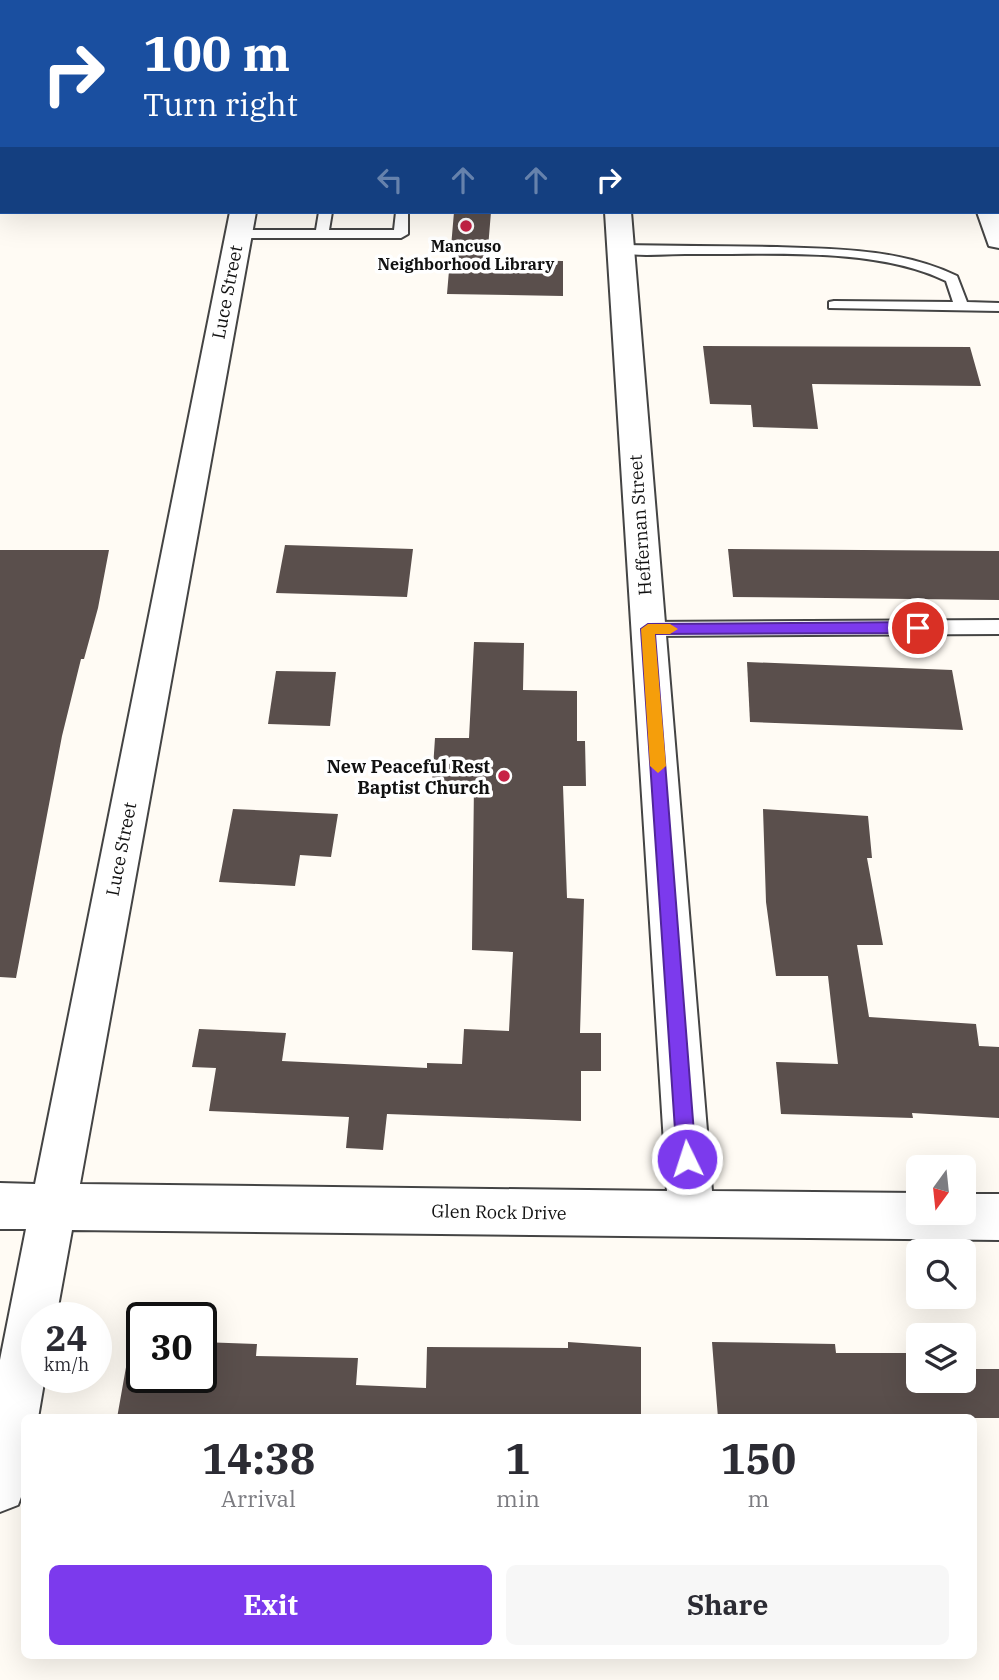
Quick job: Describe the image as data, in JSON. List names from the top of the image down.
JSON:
{
  "streets": {
    "street": ["Luce Street", "Heffernan Street", "Glen Rock Drive"]
  },
  "crossings": [
    ["Luce Street", "Glen Rock Drive"],
    ["Heffernan Street", "Glen Rock Drive"]
  ],
  "places": ["Mancuso Neighborhood Library", "New Peaceful Rest Baptist Church"],
  "north": "bottom",
  "page": {
    "turn": ["100 m", "Turn right"],
    "speed": "24 km/h",
    "limit": "30",
    "eta": [
      "14:38",
      "Arrival",
      "1",
      "min",
      "150",
      "m"
    ],
    "buttons": ["Exit", "Share"]
  }
}
